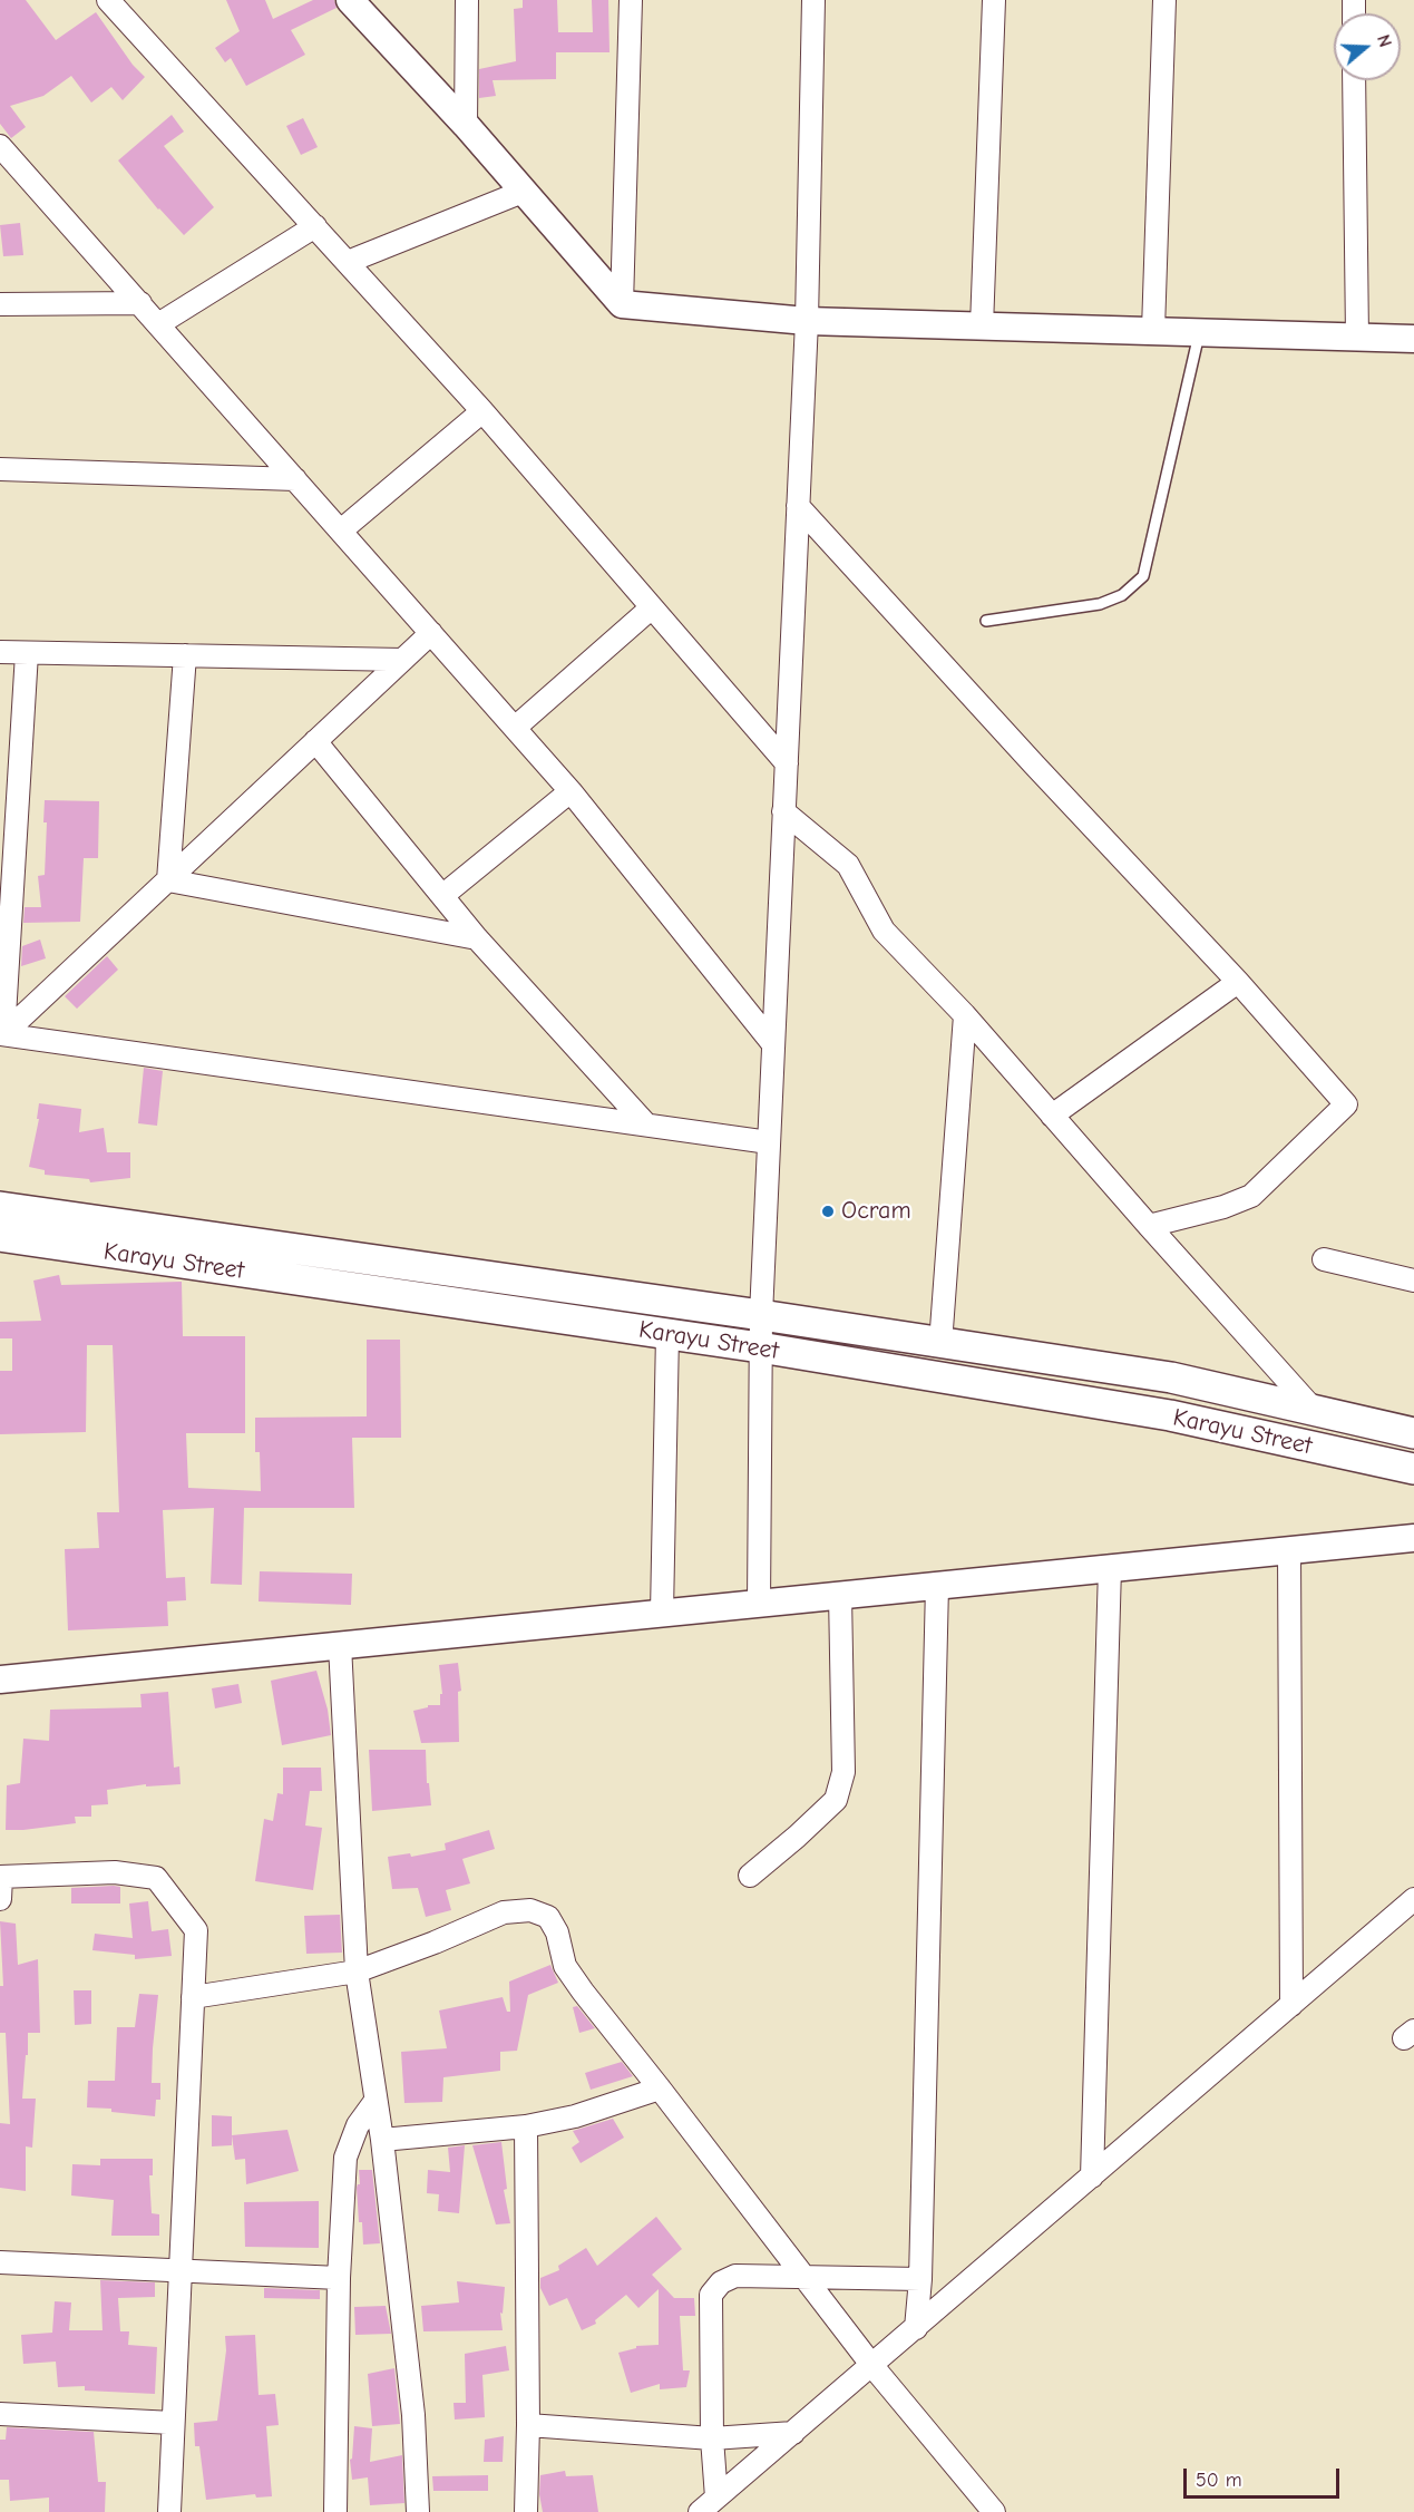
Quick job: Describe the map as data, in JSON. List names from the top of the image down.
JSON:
{
  "streets": {
    "main road": ["Karayu Street"]
  },
  "places": ["Ocram"],
  "scale_bar": "50 m",
  "north": "right"
}
